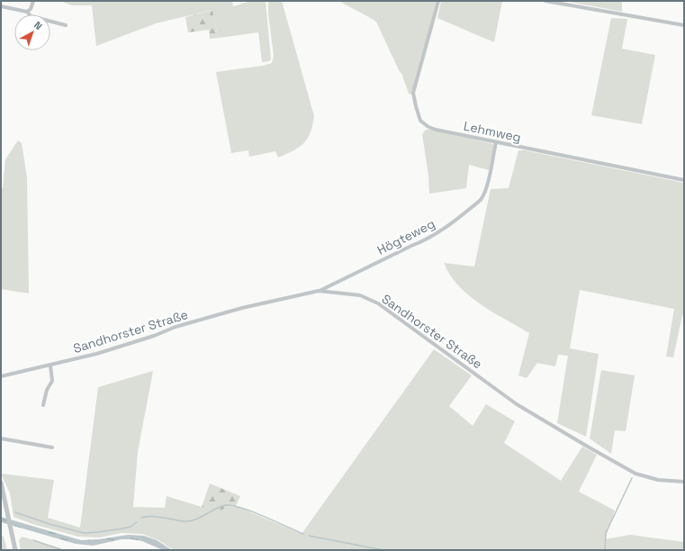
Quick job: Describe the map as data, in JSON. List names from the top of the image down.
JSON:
{
  "streets": {
    "street": ["Lehmweg", "Högteweg", "Sandhorster Straße"]
  },
  "crossings": [
    ["Lehmweg", "Högteweg"],
    ["Högteweg", "Sandhorster Straße"]
  ],
  "north": "top right"
}
